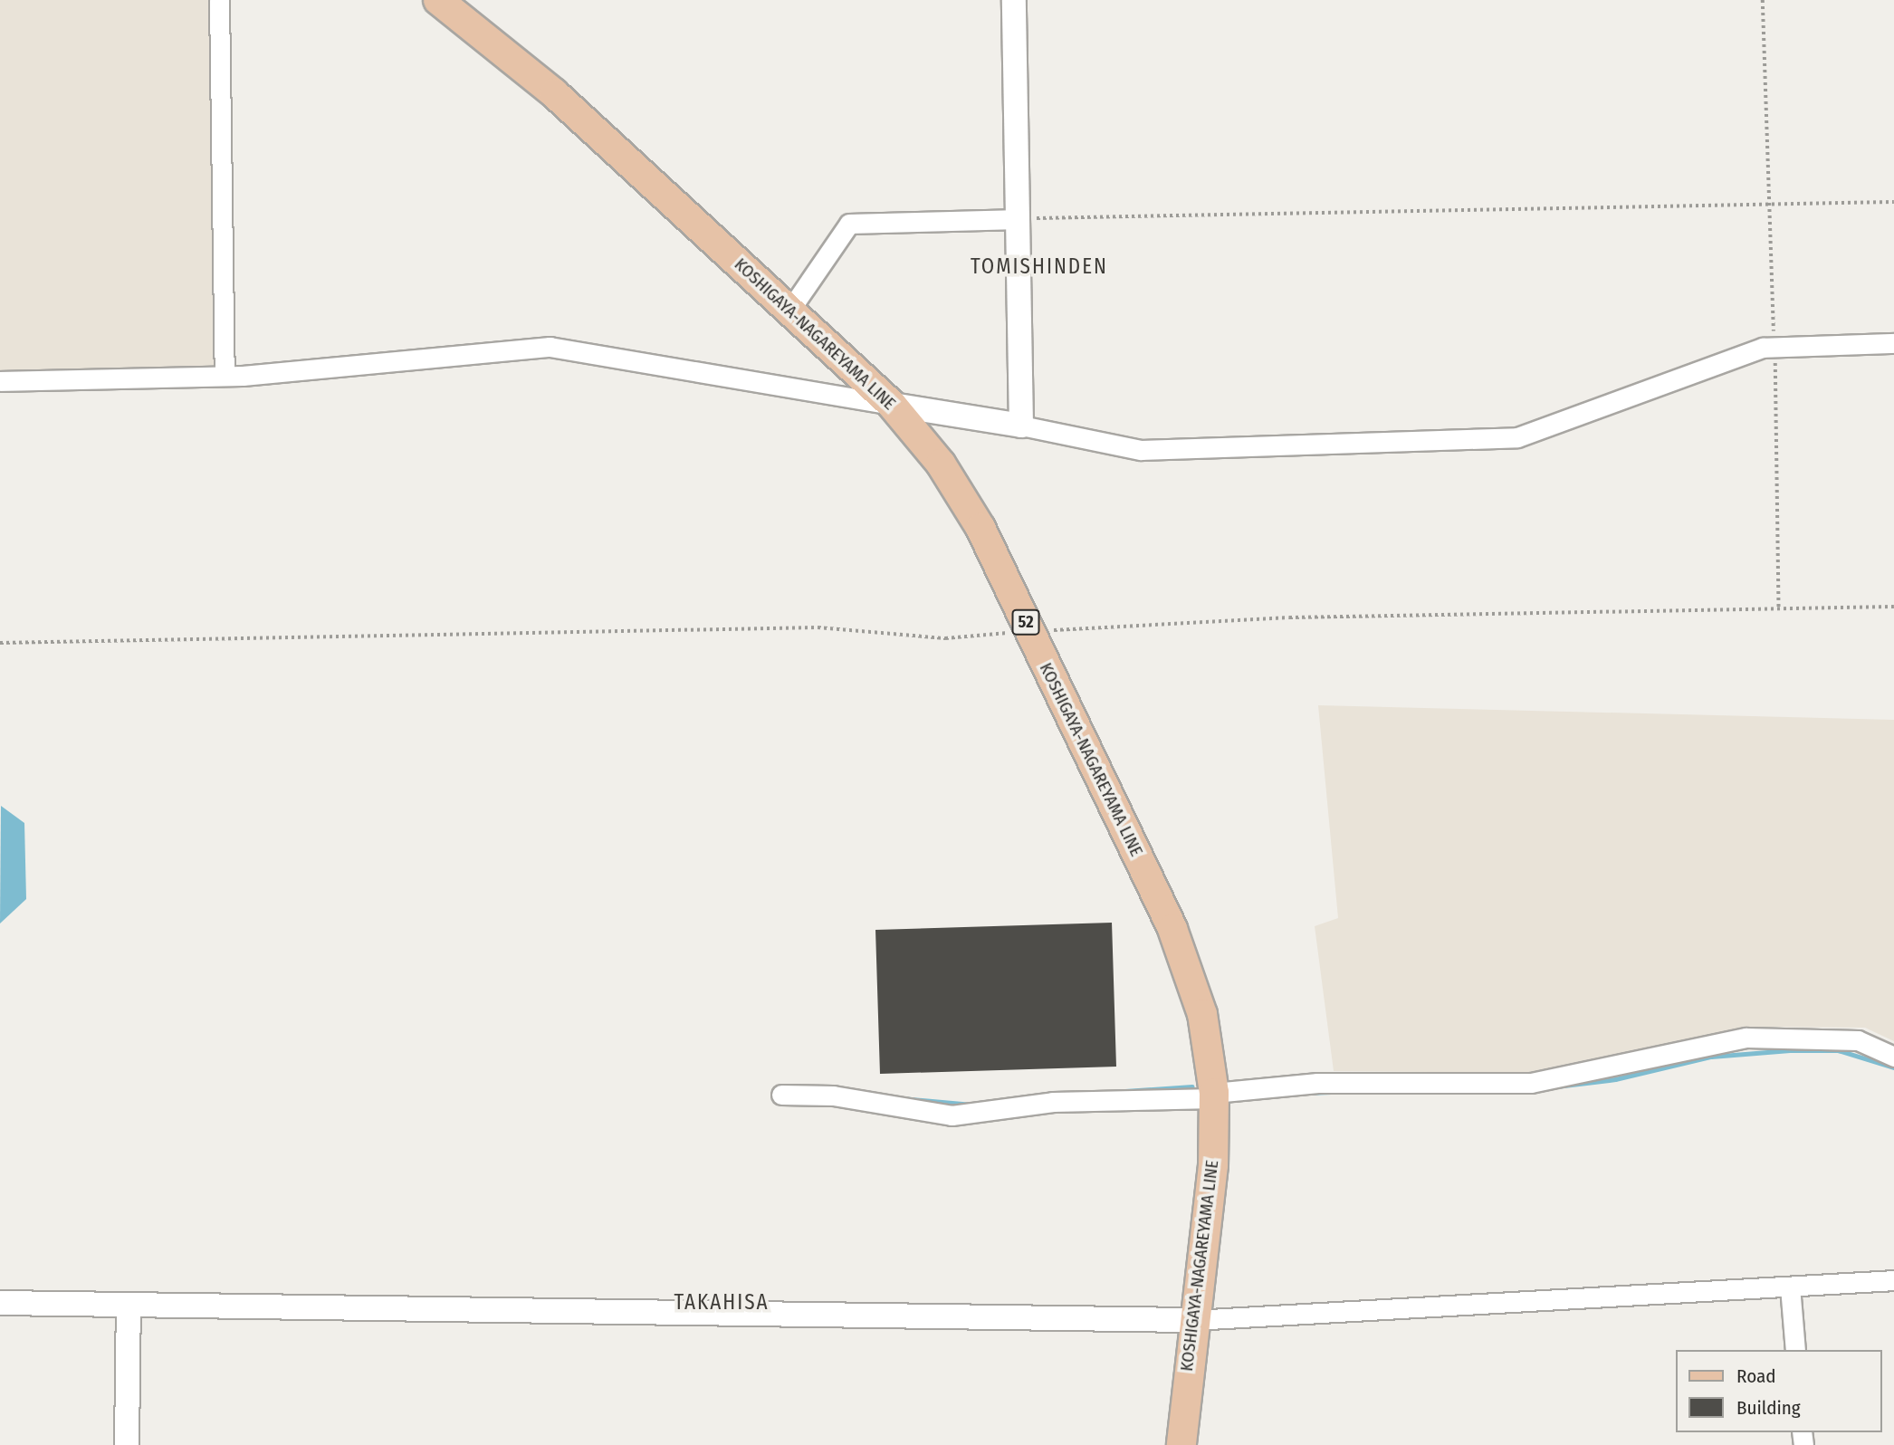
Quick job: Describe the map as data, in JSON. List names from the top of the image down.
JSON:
{
  "streets": {
    "main road": ["KOSHIGAYA-NAGAREYAMA LINE", "52"]
  },
  "districts": ["TOMISHINDEN", "TAKAHISA"],
  "legend": ["Road", "Building"]
}
